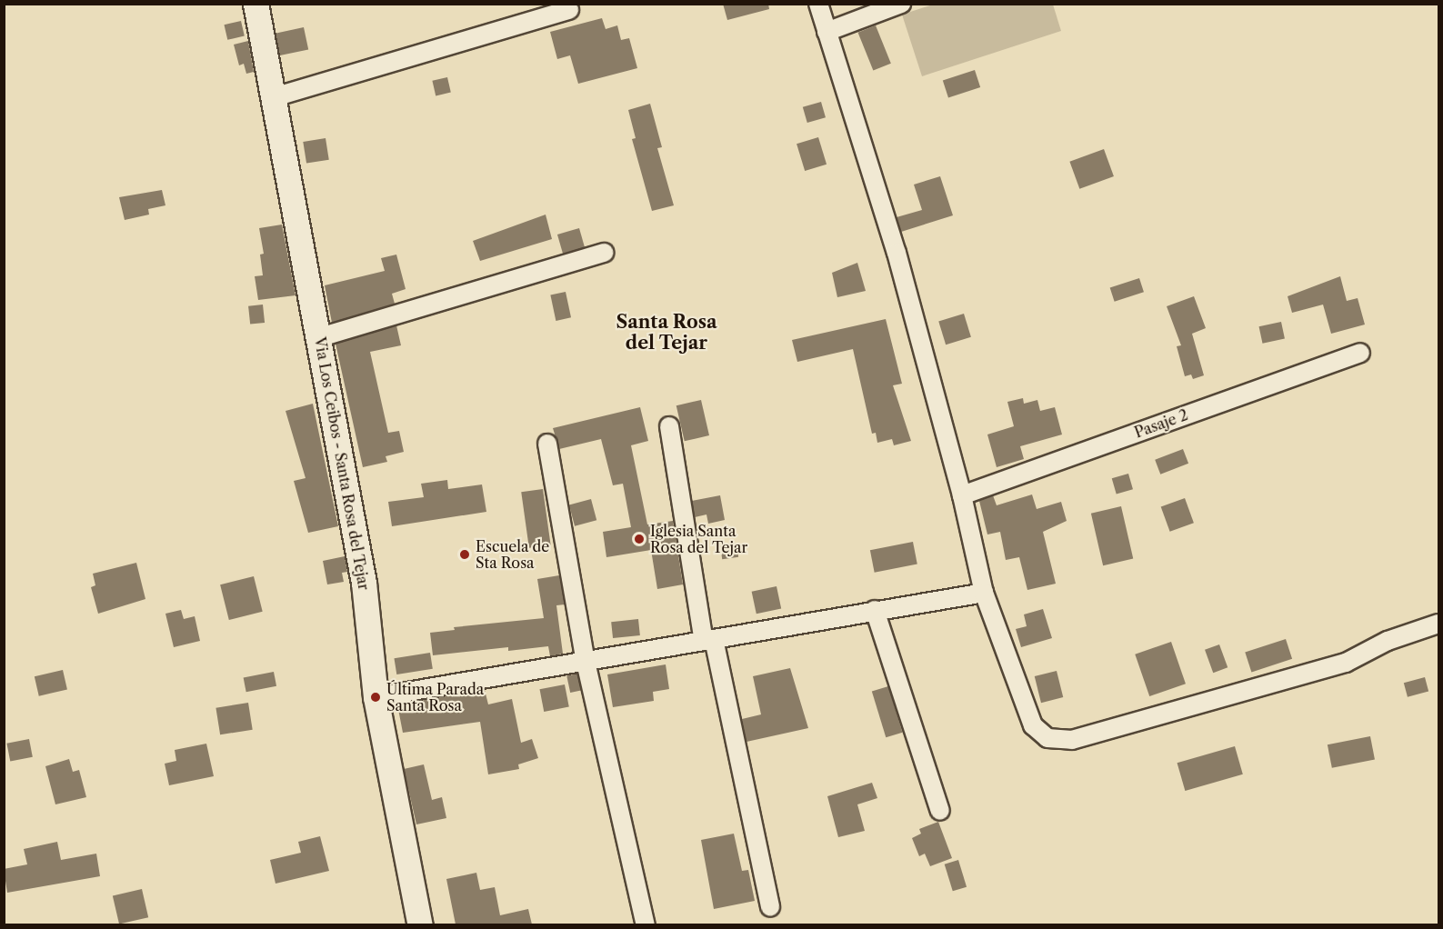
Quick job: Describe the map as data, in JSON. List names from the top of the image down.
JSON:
{
  "streets": {
    "main road": ["Via Los Ceibos - Santa Rosa del Tejar"],
    "street": ["Pasaje 2"]
  },
  "districts": ["Santa Rosa del Tejar"],
  "places": ["Iglesia Santa Rosa del Tejar", "Escuela de Sta Rosa", "Última Parada Santa Rosa"]
}
